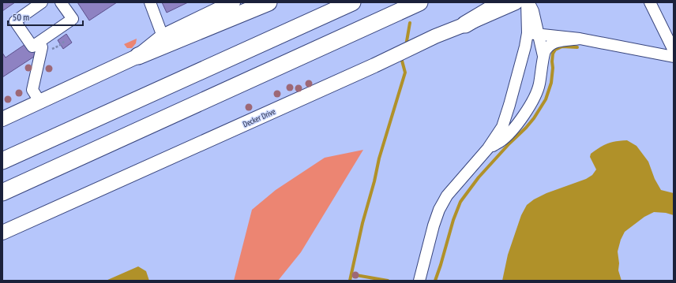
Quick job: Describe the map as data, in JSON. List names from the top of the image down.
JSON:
{
  "streets": {
    "main road": ["Decker Drive"]
  },
  "scale_bar": "50 m"
}
